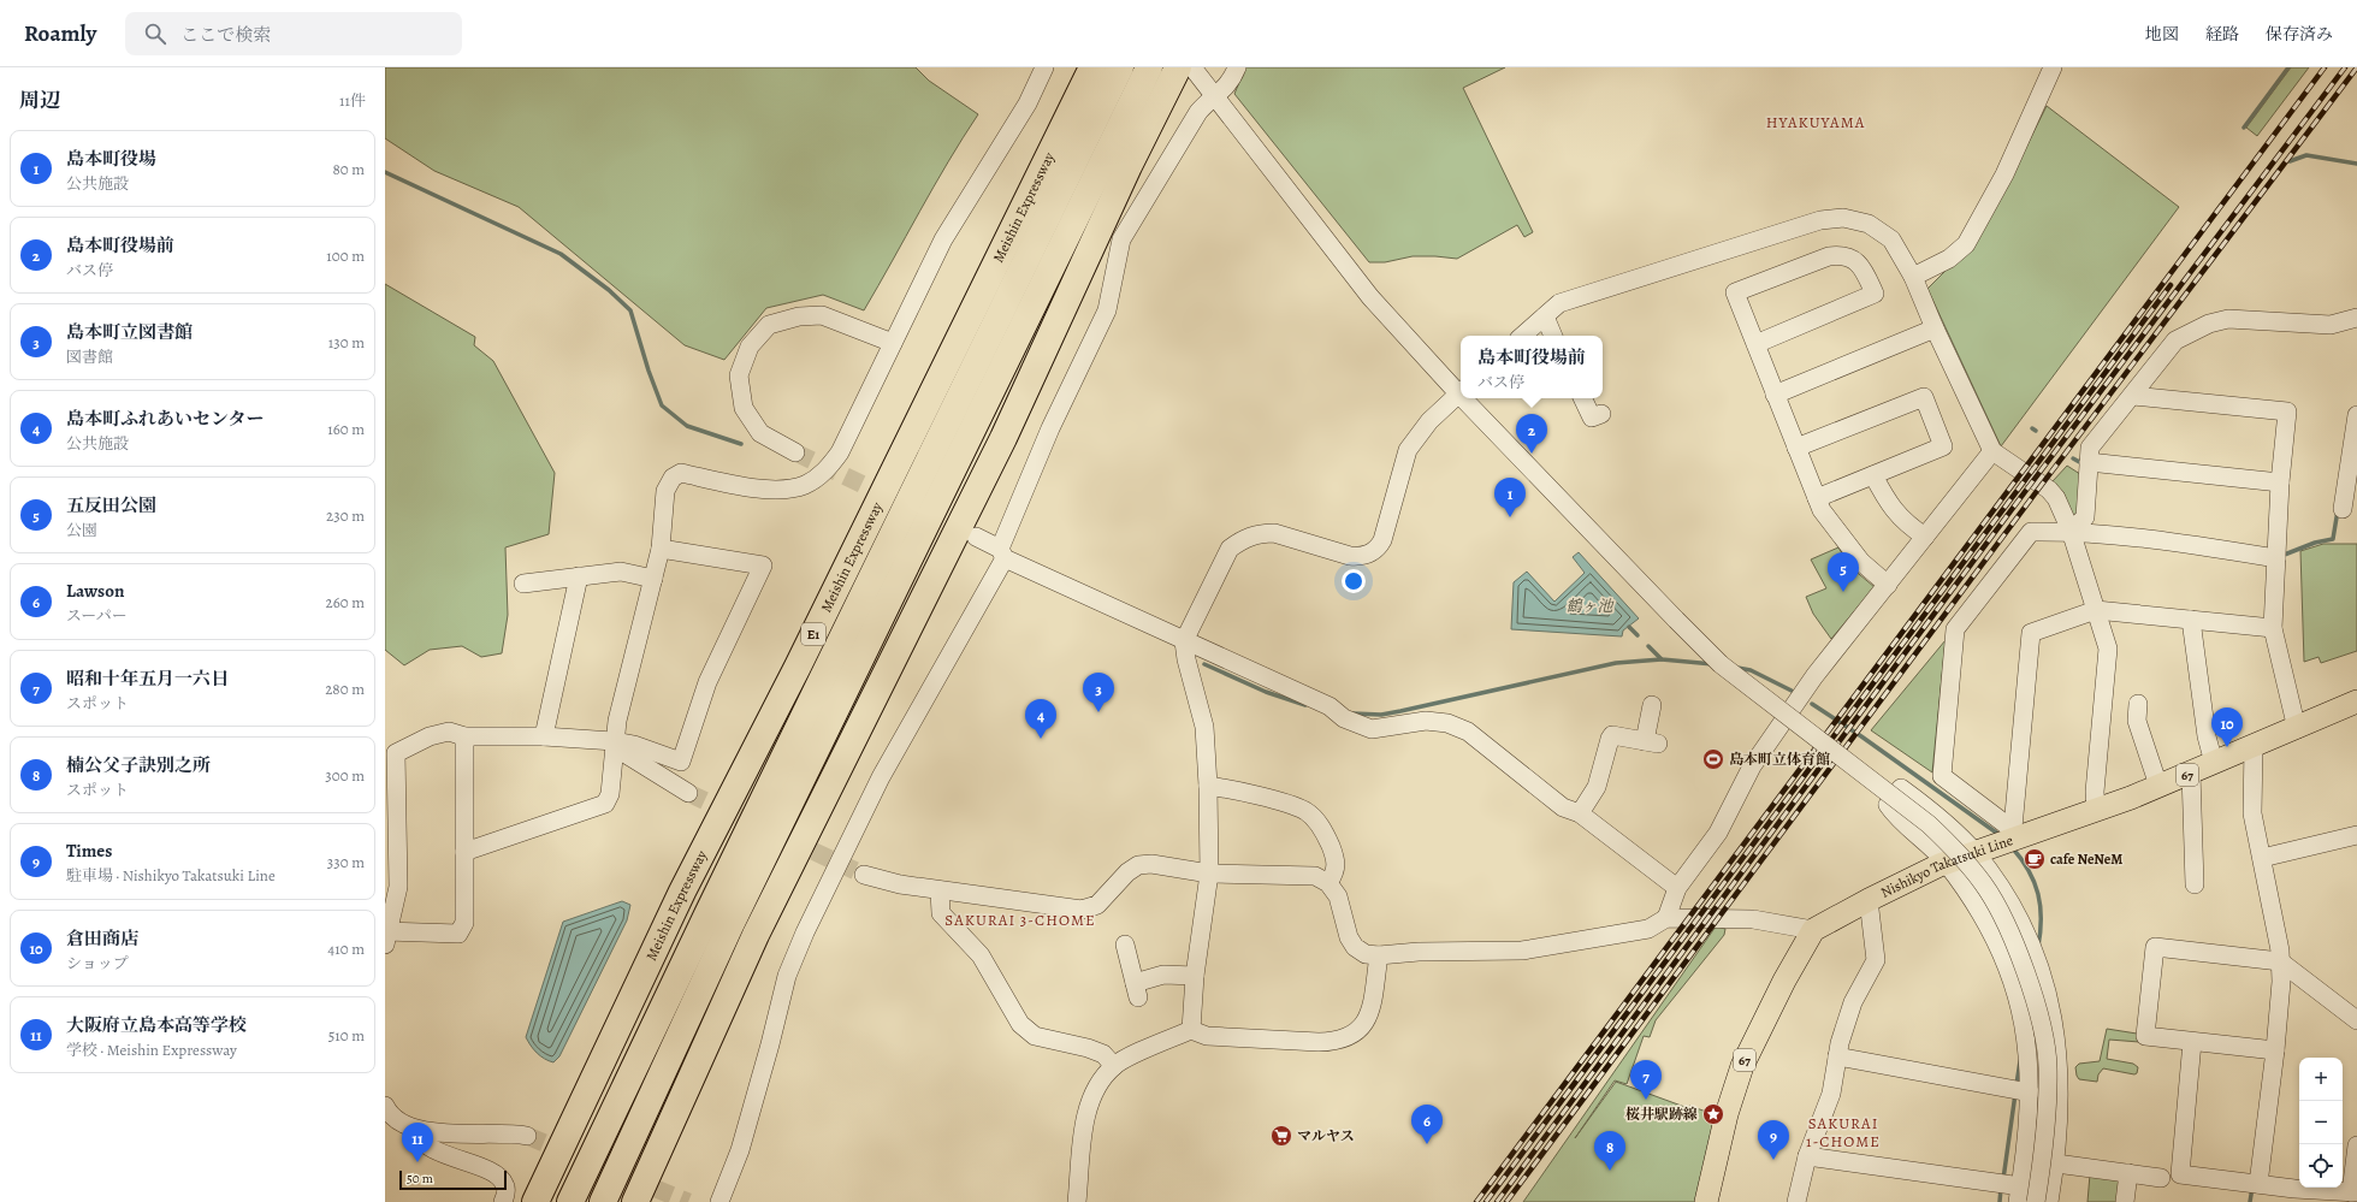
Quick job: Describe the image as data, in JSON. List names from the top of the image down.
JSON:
{
  "streets": {
    "highway": ["Meishin Expressway", "E1"],
    "main road": ["67", "Nishikyo Takatsuki Line"]
  },
  "crossings": [
    ["67", "Nishikyo Takatsuki Line"]
  ],
  "districts": ["HYAKUYAMA", "SAKURAI 3-CHOME", "SAKURAI 1-CHOME"],
  "water": ["鶴ヶ池"],
  "places": {
    "sports": ["島本町立体育館"],
    "cafe": ["cafe NeNeM"],
    "place": ["桜井駅跡線"],
    "supermarket": ["マルヤス"]
  },
  "scale_bar": "50 m",
  "page": {
    "header": "Roamly",
    "search": "ここで検索",
    "nav": ["地図", "経路", "保存済み"],
    "heading": ["周辺", "11件"],
    "list": [
      {
        "mark": "1",
        "name": "島本町役場",
        "note": "公共施設",
        "value": "80 m"
      },
      {
        "mark": "2",
        "name": "島本町役場前",
        "note": "バス停",
        "value": "100 m"
      },
      {
        "mark": "3",
        "name": "島本町立図書館",
        "note": "図書館",
        "value": "130 m"
      },
      {
        "mark": "4",
        "name": "島本町ふれあいセンター",
        "note": "公共施設",
        "value": "160 m"
      },
      {
        "mark": "5",
        "name": "五反田公園",
        "note": "公園",
        "value": "230 m"
      },
      {
        "mark": "6",
        "name": "Lawson",
        "note": "スーパー",
        "value": "260 m"
      },
      {
        "mark": "7",
        "name": "昭和十年五月一六日",
        "note": "スポット",
        "value": "280 m"
      },
      {
        "mark": "8",
        "name": "楠公父子訣別之所",
        "note": "スポット",
        "value": "300 m"
      },
      {
        "mark": "9",
        "name": "Times",
        "note": "駐車場 · Nishikyo Takatsuki Line",
        "value": "330 m"
      },
      {
        "mark": "10",
        "name": "倉田商店",
        "note": "ショップ",
        "value": "410 m"
      },
      {
        "mark": "11",
        "name": "大阪府立島本高等学校",
        "note": "学校 · Meishin Expressway",
        "value": "510 m"
      }
    ],
    "popup": ["島本町役場前", "バス停"],
    "pins": [
      "2",
      "1",
      "5",
      "3",
      "4",
      "10",
      "7",
      "6",
      "9",
      "11",
      "8"
    ],
    "map_buttons": ["+", "−"],
    "scale": "50 m"
  }
}
